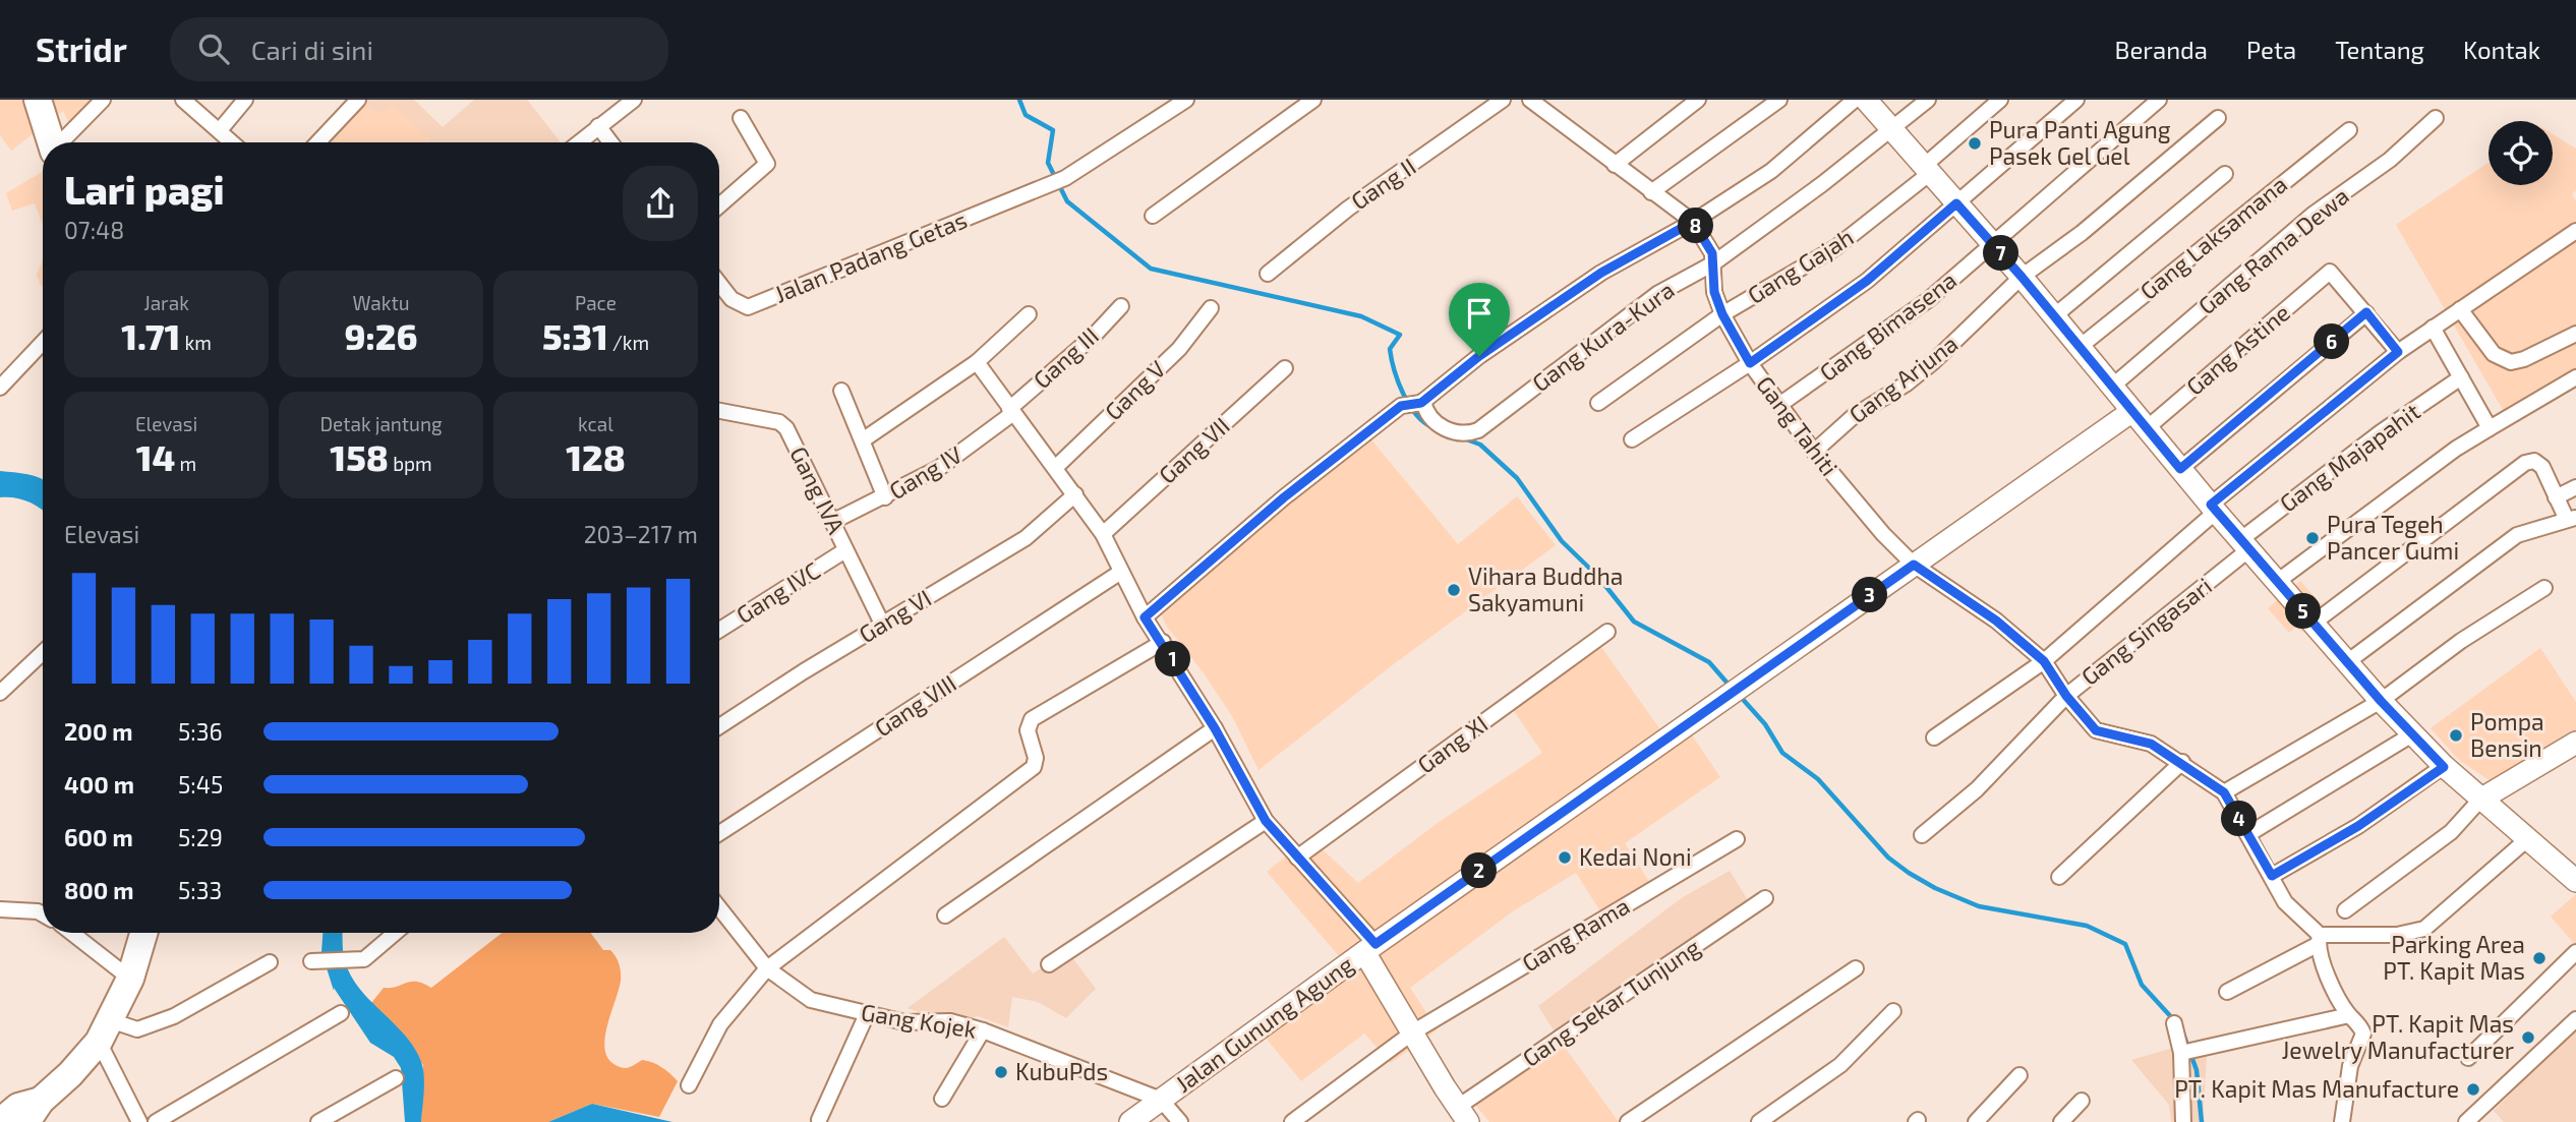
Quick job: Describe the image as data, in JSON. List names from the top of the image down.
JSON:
{
  "streets": {
    "main road": ["Jalan Gunung Agung"],
    "street": [
      "Gang II",
      "Gang Laksamana",
      "Gang Rama Dewa",
      "Jalan Padang Getas",
      "Gang Gajah",
      "Gang Bimasena",
      "Gang Kura-Kura",
      "Gang Astine",
      "Gang III",
      "Gang Arjuna",
      "Gang V",
      "Gang Tahiti",
      "Gang VII",
      "Gang Majapahit",
      "Gang IV",
      "Gang IVA",
      "Gang IVC",
      "Gang VI",
      "Gang Singasari",
      "Gang VIII",
      "Gang XI",
      "Gang Rama",
      "Gang Sekar Tunjung",
      "Gang Kojek"
    ]
  },
  "crossings": [
    ["Gang Gajah", "Gang Tahiti"],
    ["Gang Bimasena", "Gang Tahiti"],
    ["Gang Kura-Kura", "Gang Tahiti"],
    ["Gang III", "Gang IV"],
    ["Gang Arjuna", "Gang Tahiti"],
    ["Gang Tahiti", "Gang Singasari"],
    ["Gang Tahiti", "Jalan Gunung Agung"],
    ["Gang Majapahit", "Gang Singasari"],
    ["Gang IV", "Gang IVA"],
    ["Gang IVA", "Gang IVC"],
    ["Gang IVA", "Gang VI"],
    ["Gang Kojek", "Jalan Gunung Agung"]
  ],
  "places": [
    "Pura Panti Agung Pasek Gel Gel",
    "Pura Tegeh Pancer Gumi",
    "Vihara Buddha Sakyamuni",
    "Pompa Bensin",
    "Kedai Noni",
    "Parking Area PT. Kapit Mas",
    "PT. Kapit Mas Jewelry Manufacturer",
    "KubuPds",
    "PT. Kapit Mas Manufacture"
  ],
  "page": {
    "header": "Stridr",
    "search": "Cari di sini",
    "nav": [
      "Beranda",
      "Peta",
      "Tentang",
      "Kontak"
    ],
    "heading": ["Lari pagi", "07:48"],
    "pins": [
      "8",
      "7",
      "6",
      "3",
      "5",
      "1",
      "4",
      "2"
    ],
    "stats": [
      ["Jarak", "1.71 km"],
      ["Waktu", "9:26"],
      ["Pace", "5:31 /km"],
      ["Elevasi", "14 m"],
      ["Detak jantung", "158 bpm"],
      ["kcal", "128"]
    ],
    "chart": ["Elevasi", "203–217 m"],
    "list": [
      {
        "name": "200 m",
        "note": "5:36"
      },
      {
        "name": "400 m",
        "note": "5:45"
      },
      {
        "name": "600 m",
        "note": "5:29"
      },
      {
        "name": "800 m",
        "note": "5:33"
      }
    ]
  }
}
